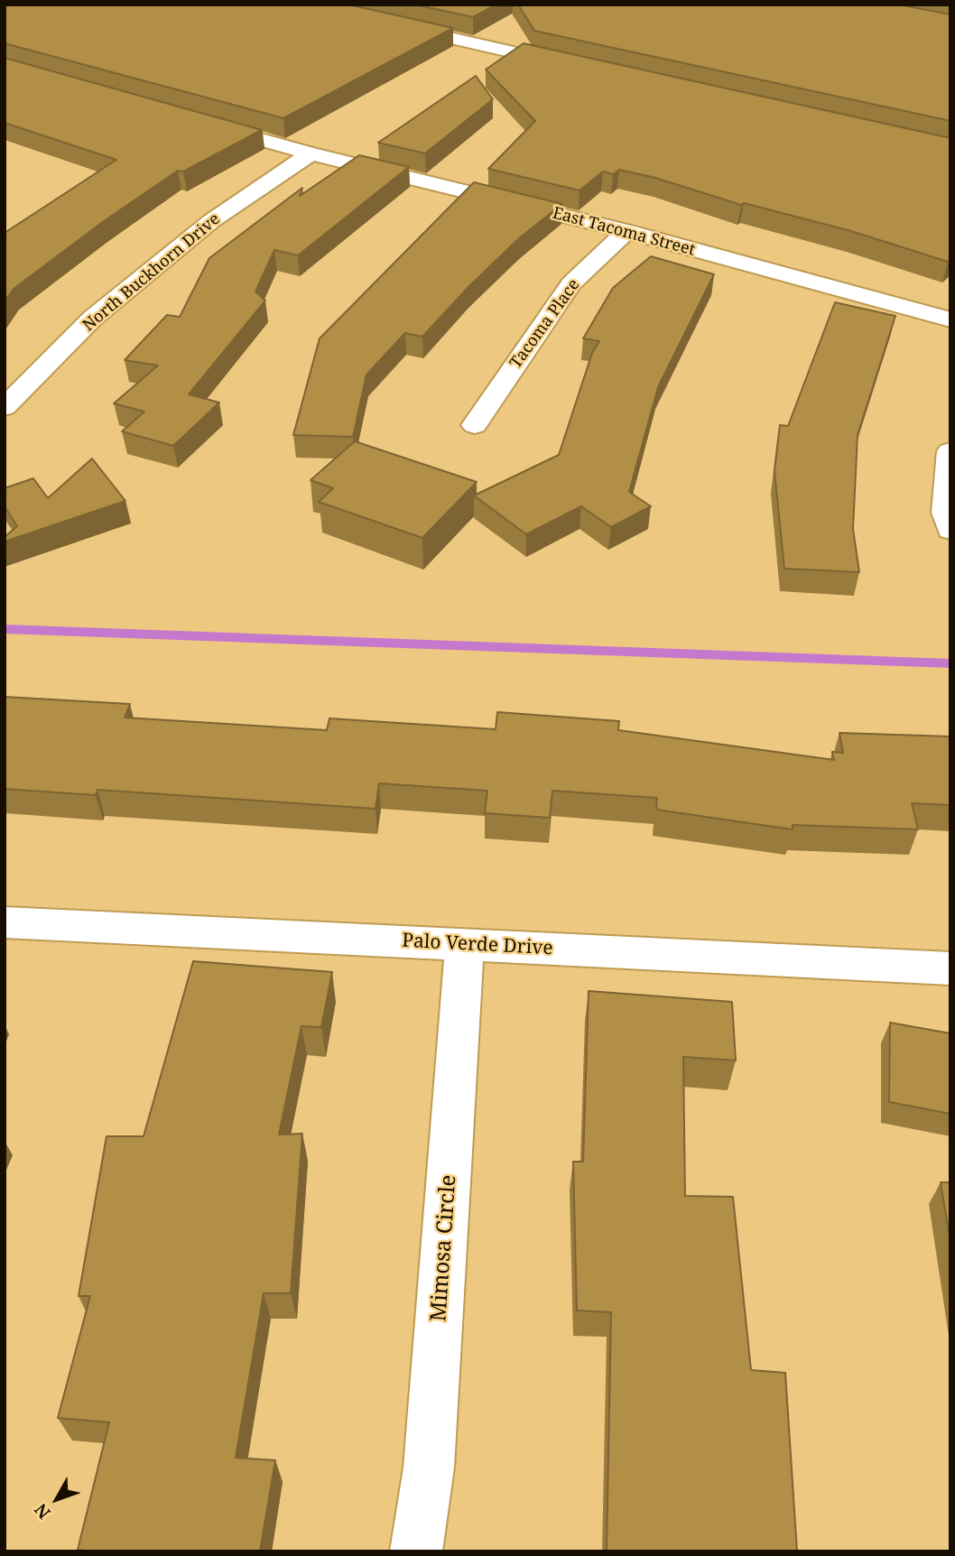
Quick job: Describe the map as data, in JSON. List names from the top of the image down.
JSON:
{
  "streets": {
    "street": [
      "East Tacoma Street",
      "North Buckhorn Drive",
      "Tacoma Place",
      "Palo Verde Drive",
      "Mimosa Circle"
    ]
  },
  "crossings": [
    ["East Tacoma Street", "North Buckhorn Drive"],
    ["East Tacoma Street", "Tacoma Place"],
    ["Palo Verde Drive", "Mimosa Circle"]
  ],
  "north": "bottom left"
}
